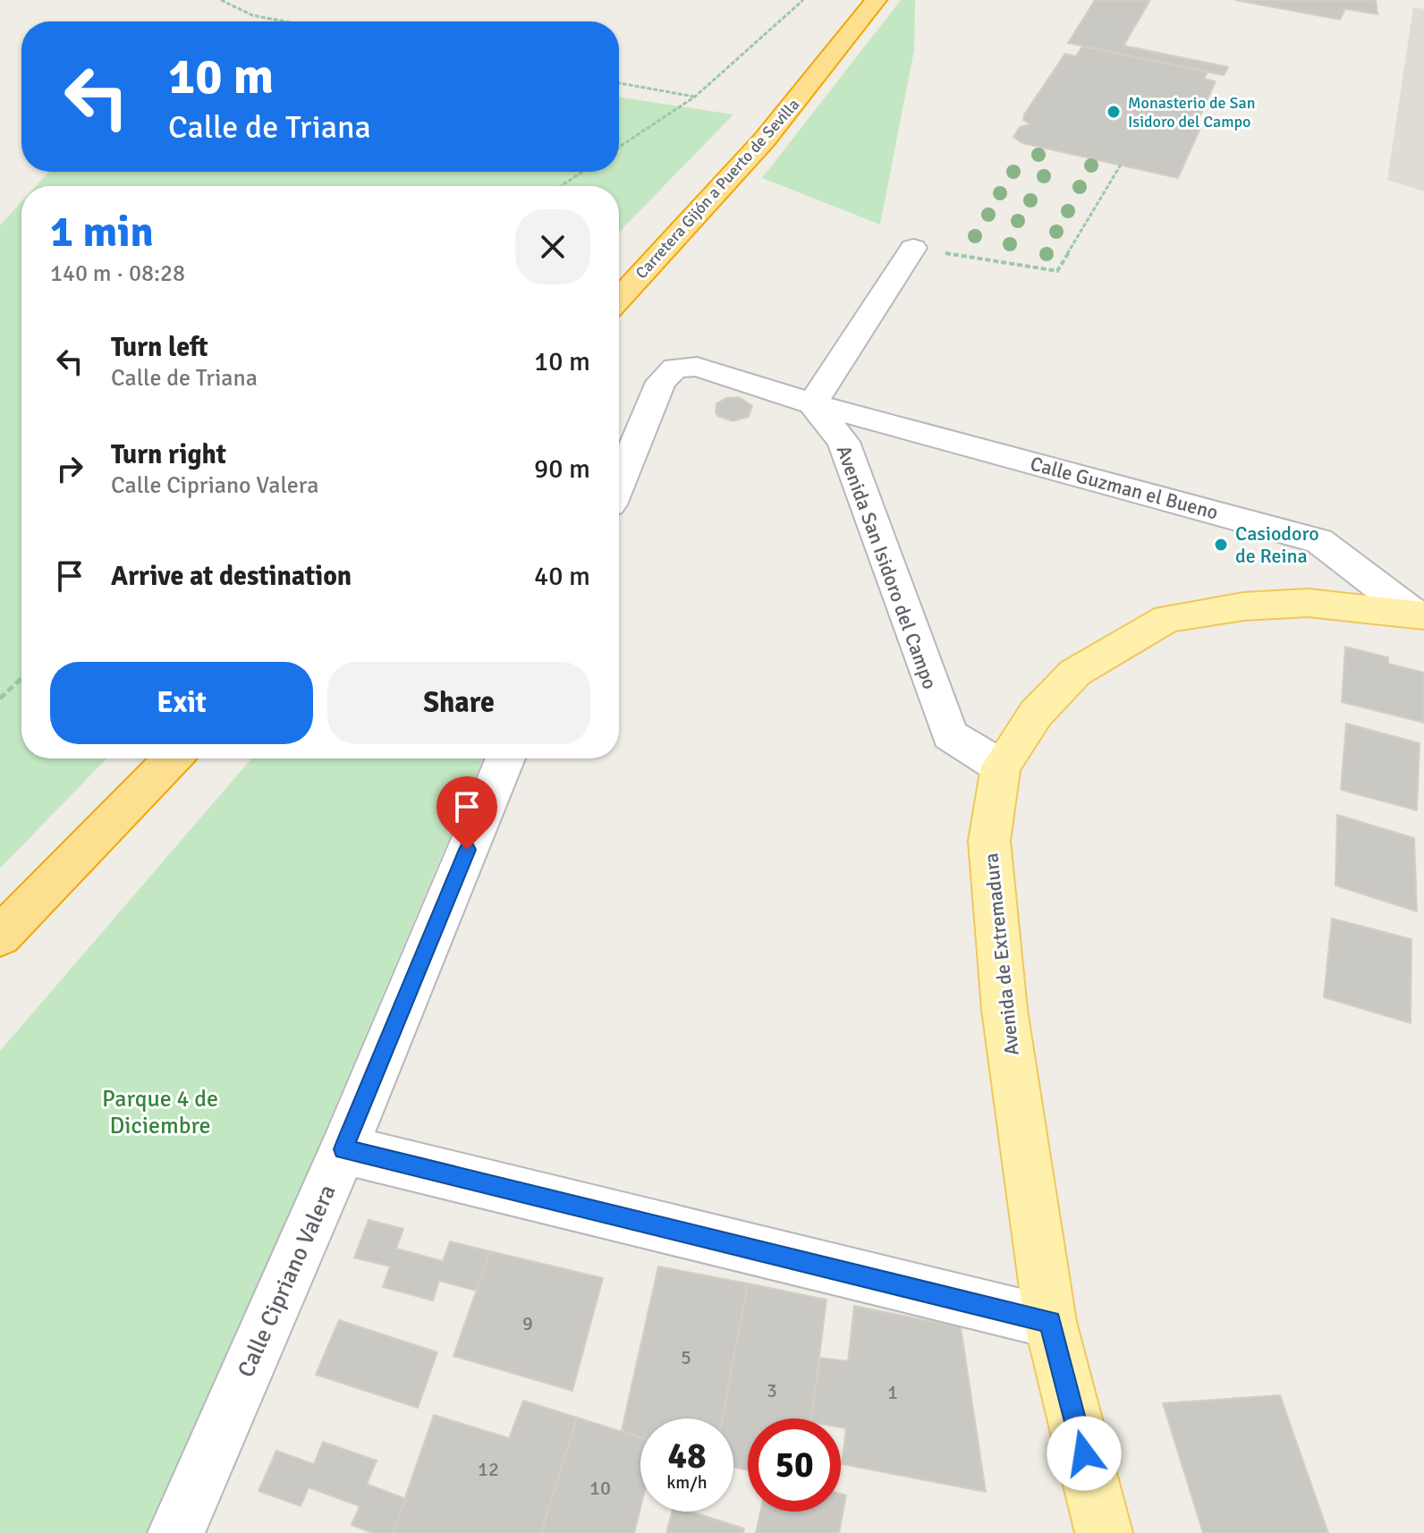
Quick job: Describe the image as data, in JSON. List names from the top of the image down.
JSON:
{
  "streets": {
    "highway": ["Carretera Gijón a Puerto de Sevilla"],
    "main road": ["Avenida de Extremadura"],
    "street": ["Calle Guzman el Bueno", "Avenida San Isidoro del Campo", "Calle Cipriano Valera"]
  },
  "crossings": [
    ["Calle Guzman el Bueno", "Avenida San Isidoro del Campo"],
    ["Calle Guzman el Bueno", "Avenida de Extremadura"],
    ["Avenida San Isidoro del Campo", "Avenida de Extremadura"]
  ],
  "parks": ["Parque 4 de Diciembre"],
  "places": ["Monasterio de San Isidoro del Campo", "Casiodoro de Reina"],
  "house_numbers": [
    "9",
    "5",
    "3",
    "1",
    "12",
    "10"
  ],
  "page": {
    "turn": ["10 m", "Calle de Triana"],
    "heading": ["1 min", "140 m · 08:28"],
    "list": [
      {
        "name": "Turn left",
        "note": "Calle de Triana",
        "value": "10 m"
      },
      {
        "name": "Turn right",
        "note": "Calle Cipriano Valera",
        "value": "90 m"
      },
      {
        "name": "Arrive at destination",
        "value": "40 m"
      }
    ],
    "buttons": ["Exit", "Share"],
    "speed": "48 km/h",
    "limit": "50"
  }
}
